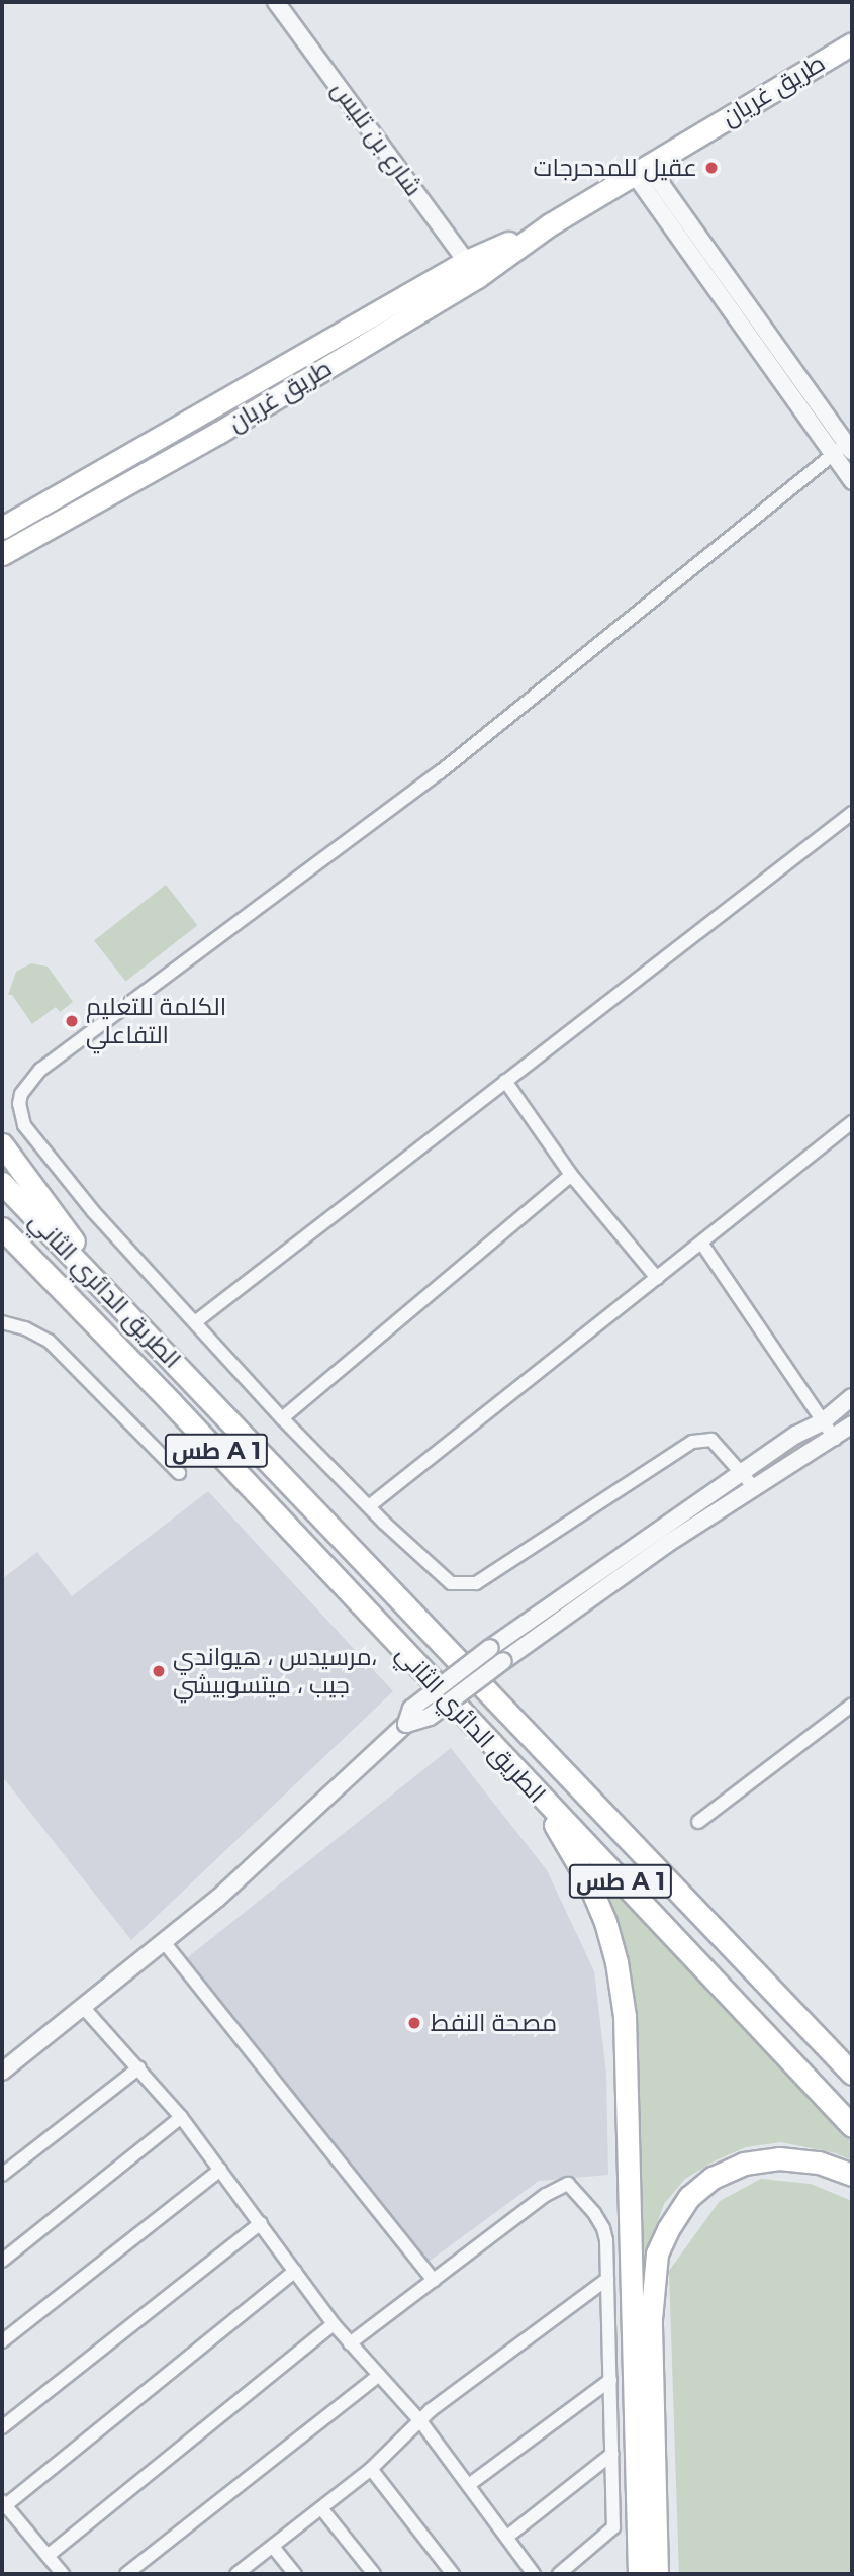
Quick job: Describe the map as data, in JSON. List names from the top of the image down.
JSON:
{
  "streets": {
    "highway": ["طريق غريان", "الطريق الدائري الثاني", "طس A 1"],
    "street": ["شارع بن تليس"]
  },
  "crossings": [
    ["طريق غريان", "شارع بن تليس"]
  ],
  "places": [
    "عقيل للمدحرجات",
    "الكلمة للتعليم التفاعلي",
    "مرسيدس ، هيواندي، جيب ، ميتسوبيشي",
    "مصحة النفط"
  ]
}
